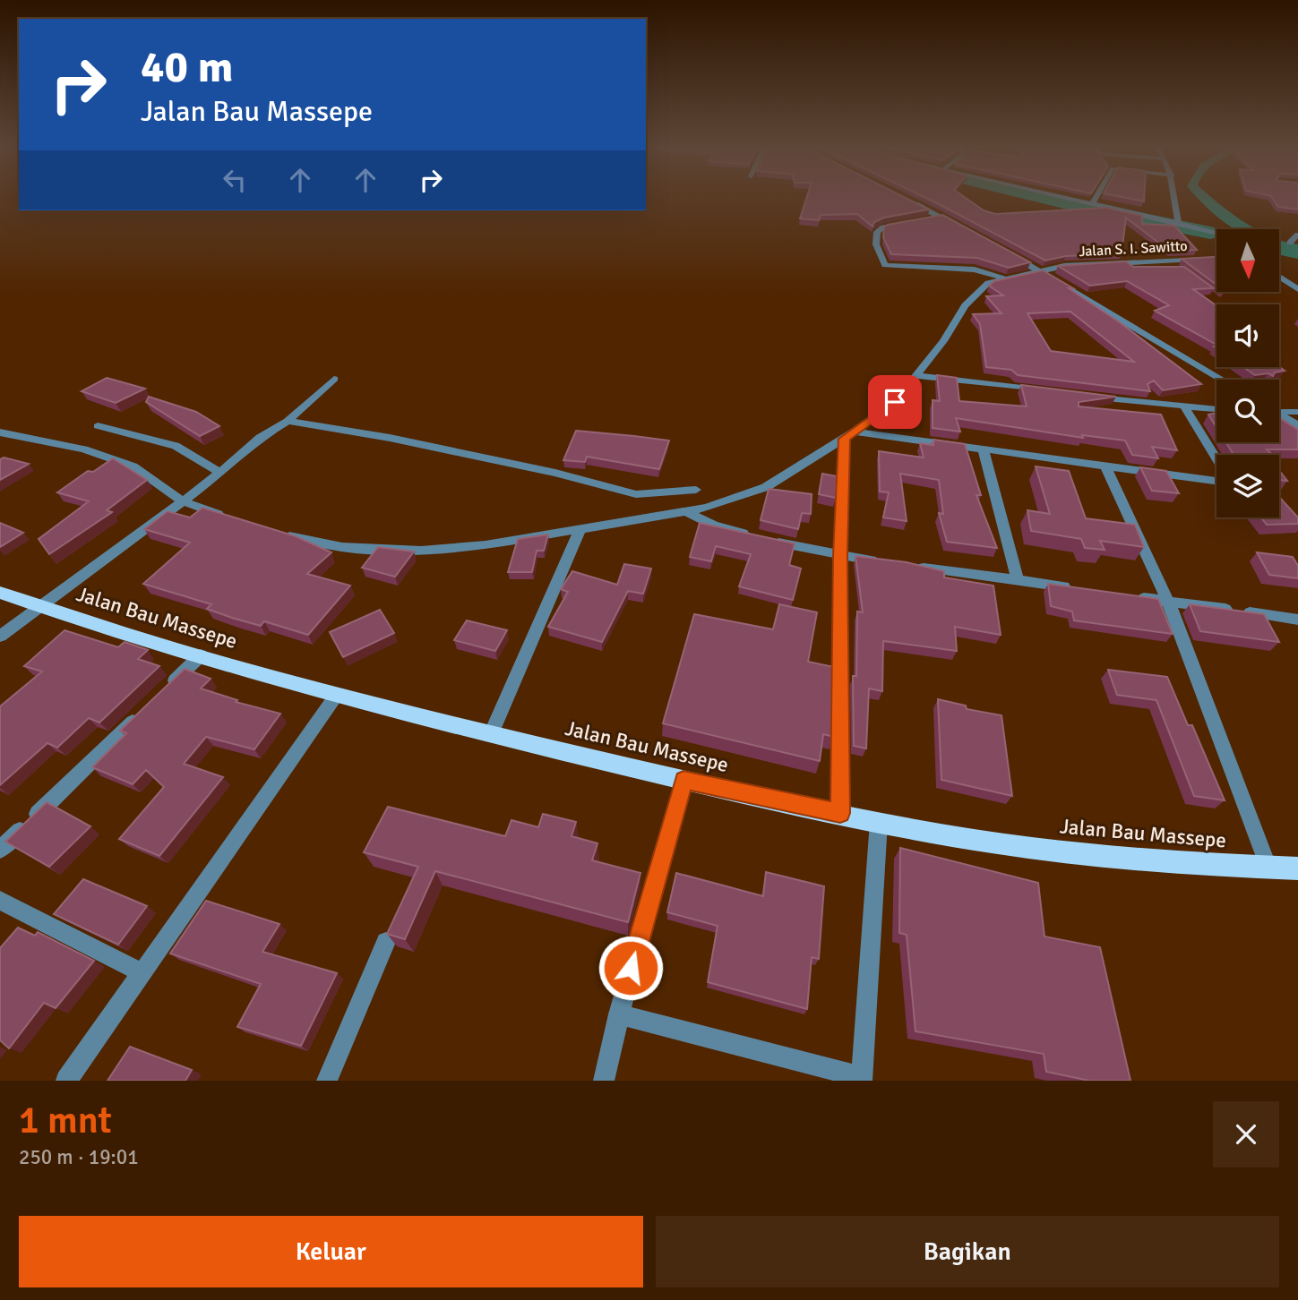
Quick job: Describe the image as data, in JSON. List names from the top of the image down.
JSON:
{
  "streets": {
    "main road": ["Jalan Bau Massepe"],
    "street": ["Jalan S. I. Sawitto"]
  },
  "north": "bottom",
  "page": {
    "turn": ["40 m", "Jalan Bau Massepe"],
    "heading": ["1 mnt", "250 m · 19:01"],
    "buttons": ["Keluar", "Bagikan"]
  }
}
